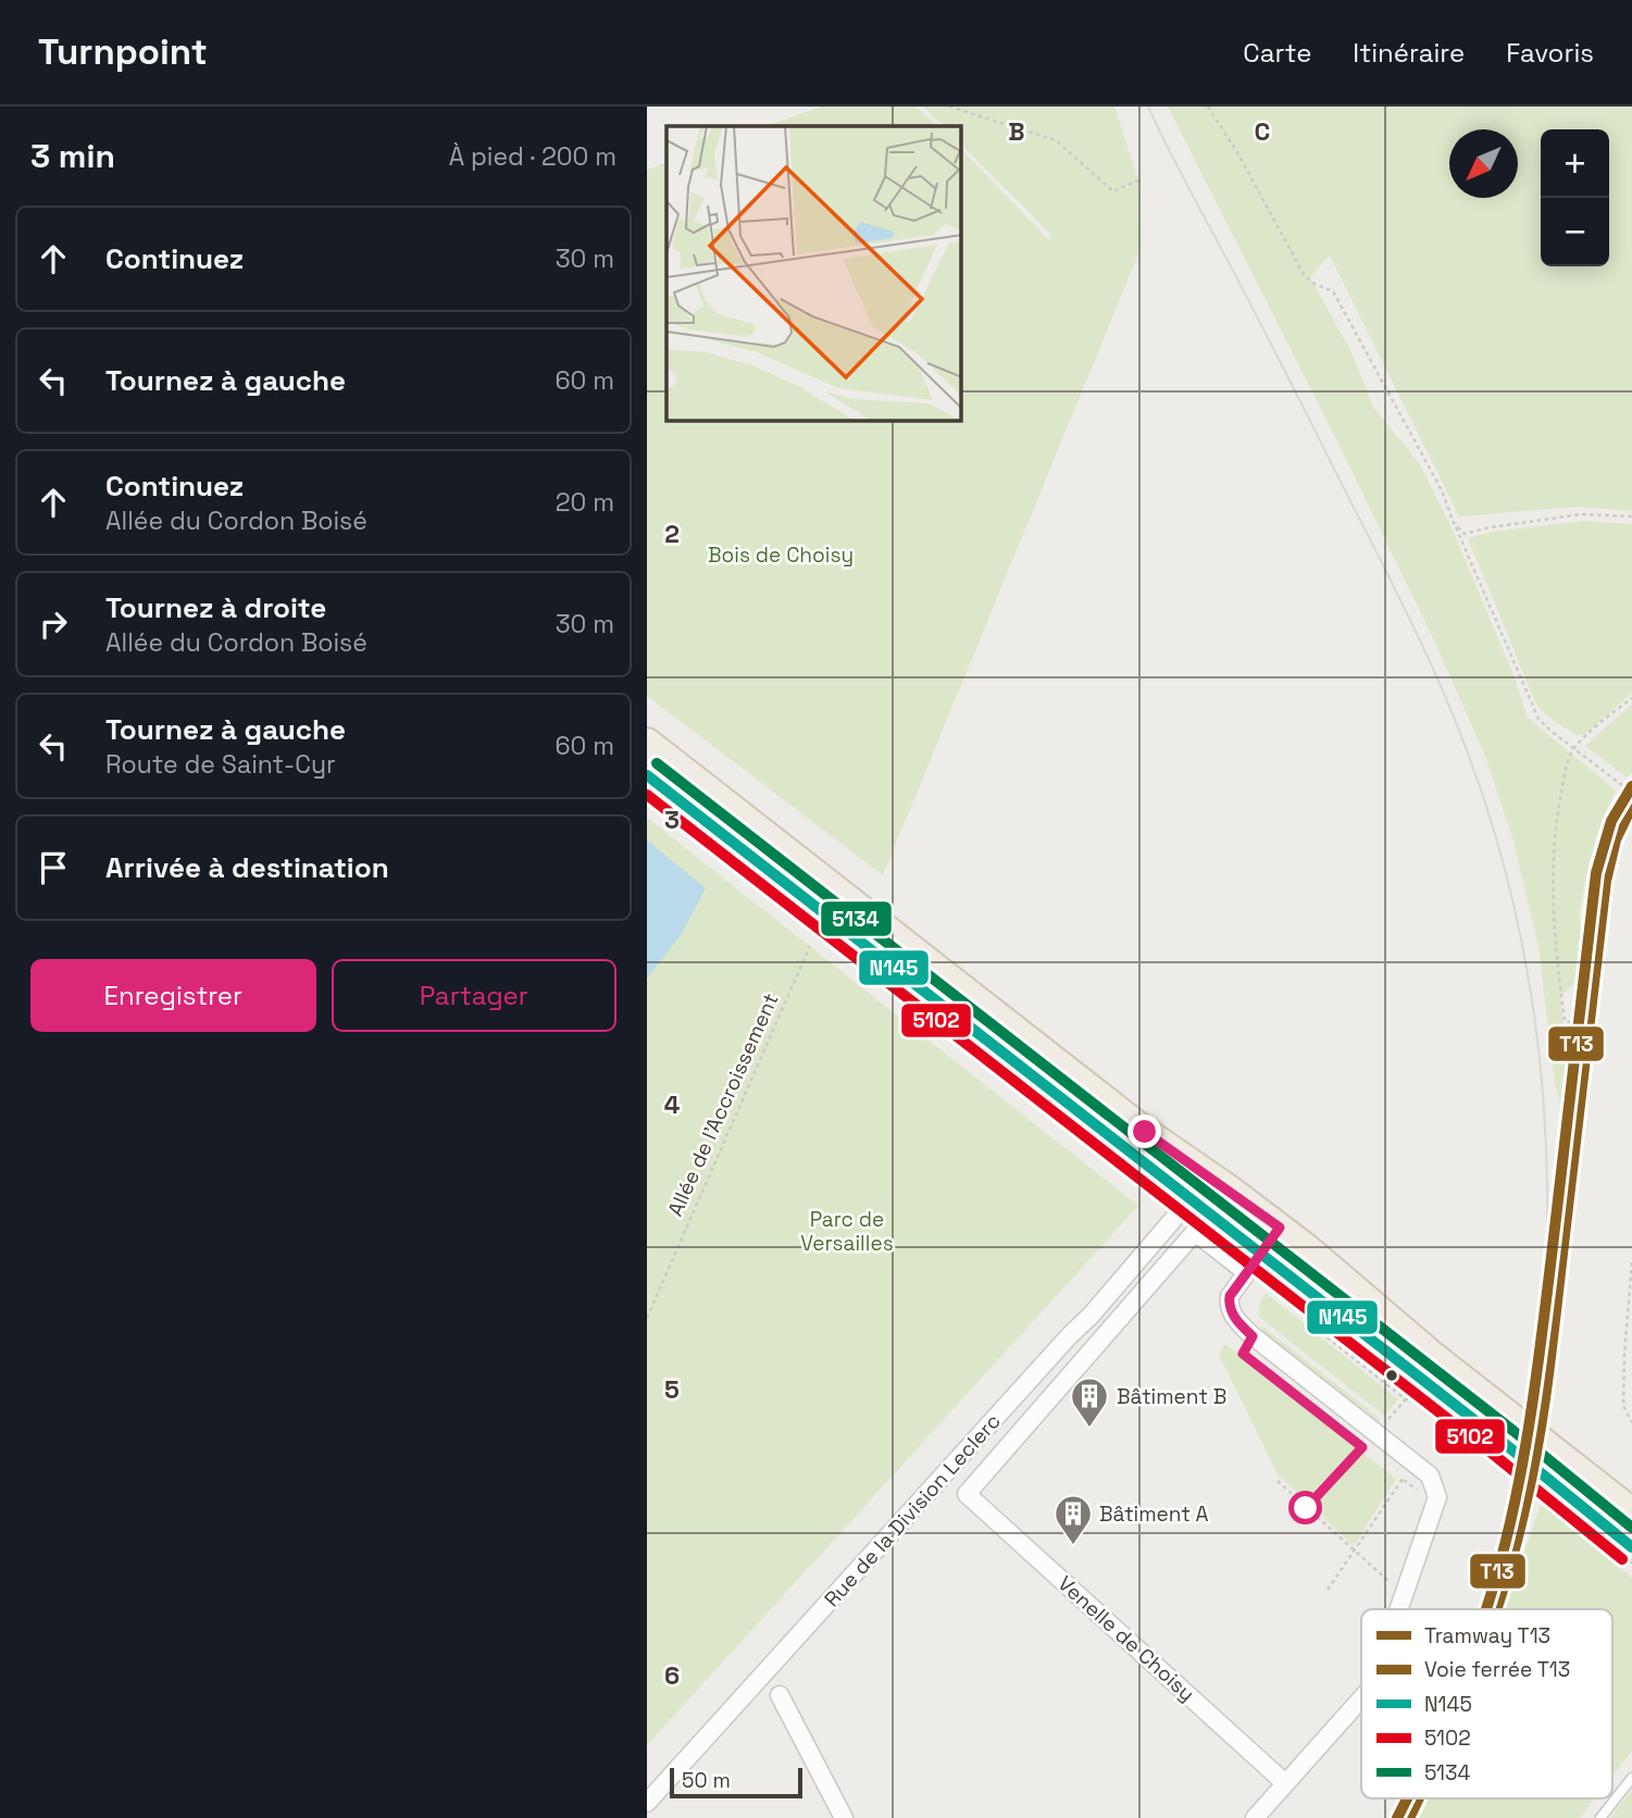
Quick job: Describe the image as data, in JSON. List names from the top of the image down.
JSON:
{
  "streets": {
    "street": ["Rue de la Division Leclerc", "Venelle de Choisy"],
    "path": ["Allée de l'Accroissement"]
  },
  "parks": ["Bois de Choisy", "Parc de Versailles"],
  "places": {
    "building": ["Bâtiment B", "Bâtiment A"]
  },
  "lines": [
    "transit line 5134",
    "transit line N145",
    "tram line T13",
    "transit line 5102",
    "rail line T13"
  ],
  "legend": [
    "Tramway T13",
    "Voie ferrée T13",
    "N145",
    "5102",
    "5134"
  ],
  "scale_bar": "50 m",
  "north": "bottom left",
  "page": {
    "header": "Turnpoint",
    "nav": ["Carte", "Itinéraire", "Favoris"],
    "heading": ["3 min", "À pied · 200 m"],
    "map_buttons": ["+", "−"],
    "list": [
      ["Continuez", "30 m"],
      ["Tournez à gauche", "60 m"],
      ["Continuez", "Allée du Cordon Boisé", "20 m"],
      ["Tournez à droite", "Allée du Cordon Boisé", "30 m"],
      ["Tournez à gauche", "Route de Saint-Cyr", "60 m"],
      "Arrivée à destination"
    ],
    "buttons": ["Enregistrer", "Partager"],
    "scale": "50 m"
  },
  "grid": {
    "columns": ["B", "C"],
    "rows": [
      "2",
      "3",
      "4",
      "5",
      "6"
    ]
  }
}
